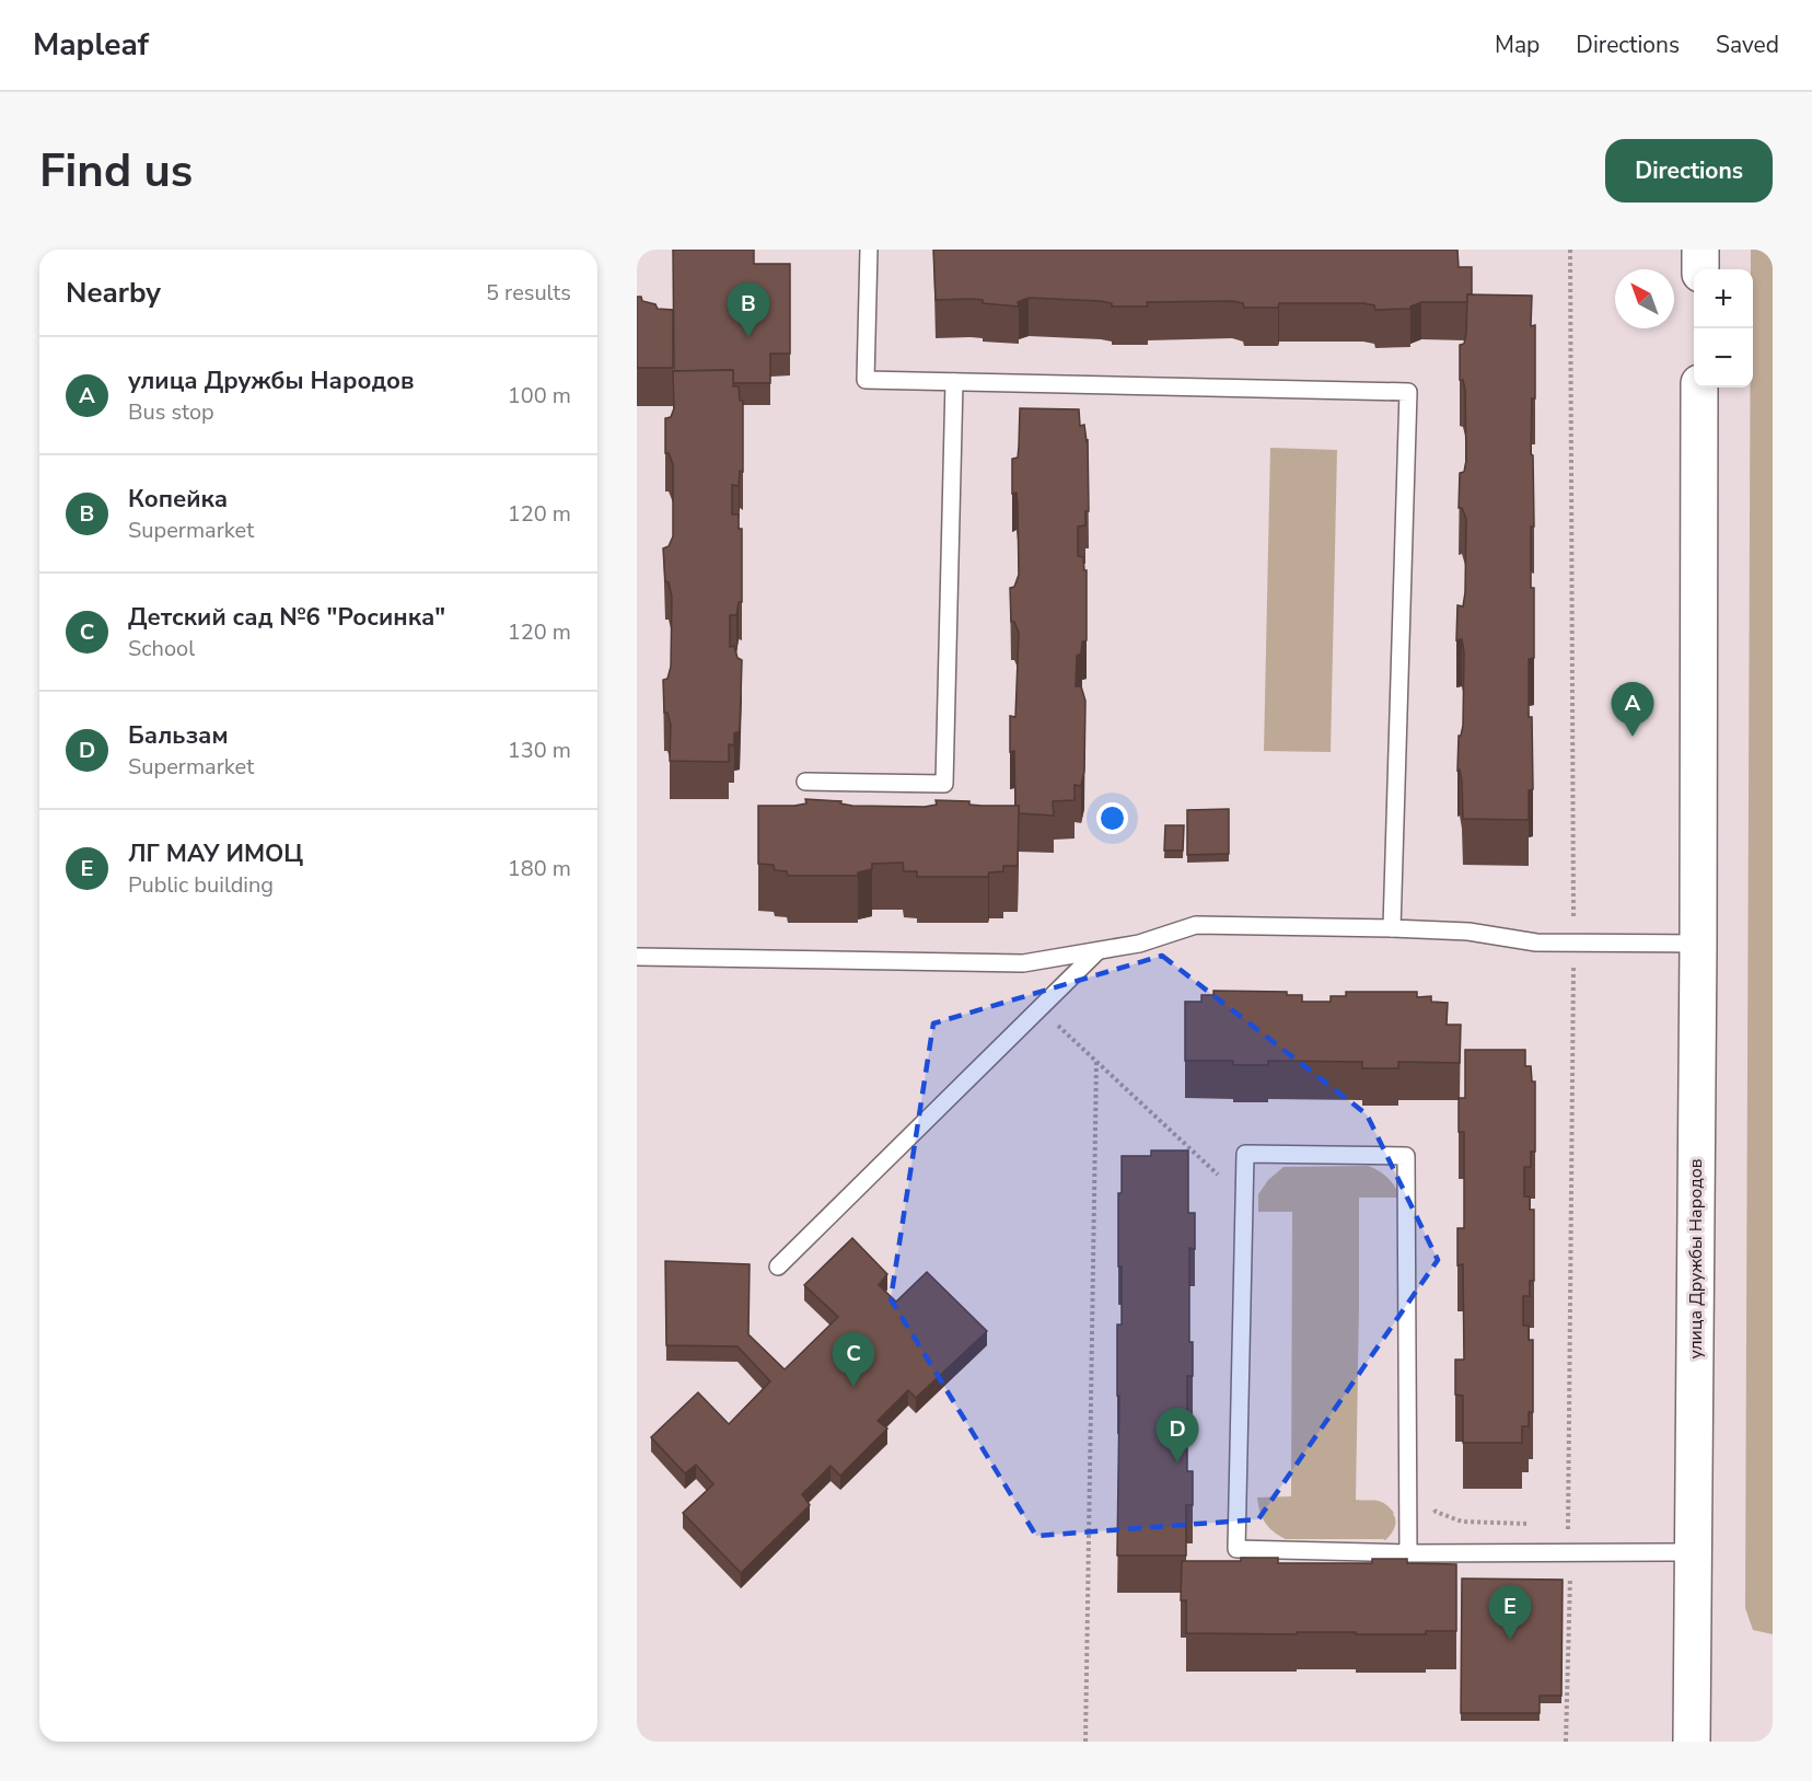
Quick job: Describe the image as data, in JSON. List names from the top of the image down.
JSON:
{
  "streets": {
    "street": ["улица Дружбы Народов"]
  },
  "north": "top left",
  "page": {
    "header": "Mapleaf",
    "nav": ["Map", "Directions", "Saved"],
    "buttons": "Directions",
    "title": "Find us",
    "heading": ["Nearby", "5 results"],
    "map_buttons": ["+", "−"],
    "pins": [
      "B",
      "A",
      "C",
      "D",
      "E"
    ],
    "list": [
      {
        "mark": "A",
        "name": "улица Дружбы Народов",
        "note": "Bus stop",
        "value": "100 m"
      },
      {
        "mark": "B",
        "name": "Копейка",
        "note": "Supermarket",
        "value": "120 m"
      },
      {
        "mark": "C",
        "name": "Детский сад №6 \"Росинка\"",
        "note": "School",
        "value": "120 m"
      },
      {
        "mark": "D",
        "name": "Бальзам",
        "note": "Supermarket",
        "value": "130 m"
      },
      {
        "mark": "E",
        "name": "ЛГ МАУ ИМОЦ",
        "note": "Public building",
        "value": "180 m"
      }
    ]
  }
}
